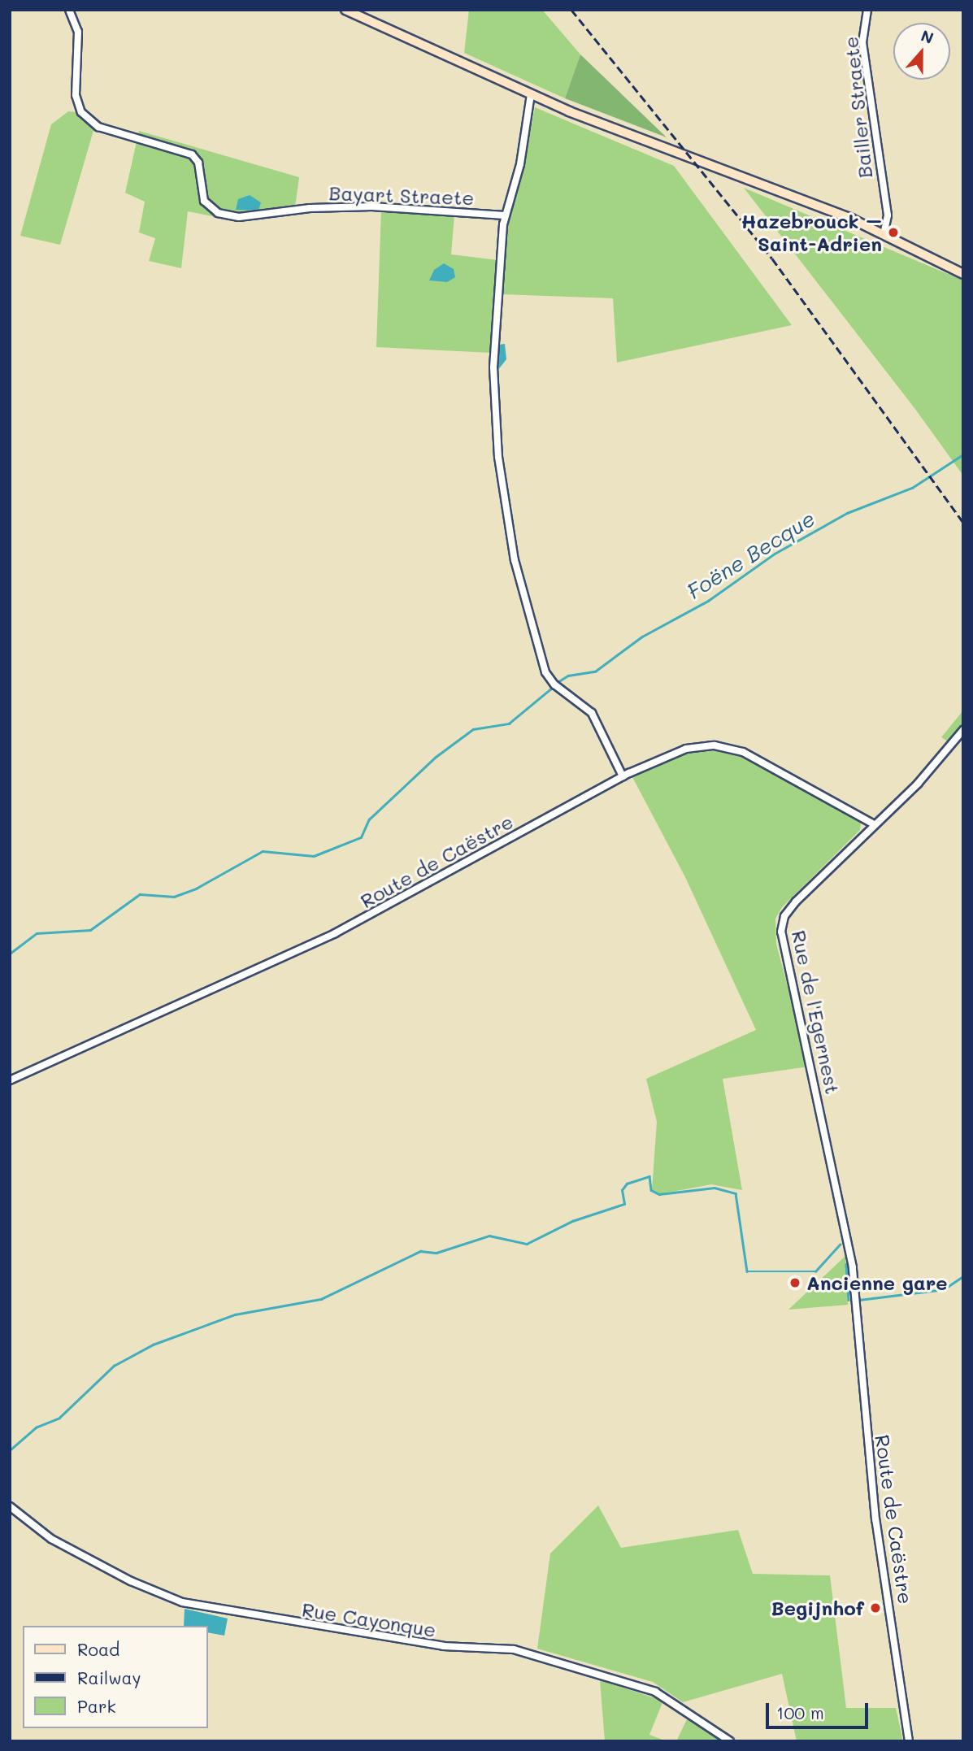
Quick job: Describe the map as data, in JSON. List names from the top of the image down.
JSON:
{
  "streets": {
    "street": [
      "Bailler Straete",
      "Bayart Straete",
      "Route de Caëstre",
      "Rue de l'Egernest",
      "Rue Cayonque"
    ]
  },
  "crossings": [
    ["Route de Caëstre", "Rue de l'Egernest"]
  ],
  "water": ["Foëne Becque"],
  "places": ["Hazebrouck – Saint-Adrien", "Ancienne gare", "Begijnhof"],
  "legend": ["Road", "Railway", "Park"],
  "scale_bar": "100 m",
  "north": "top"
}
